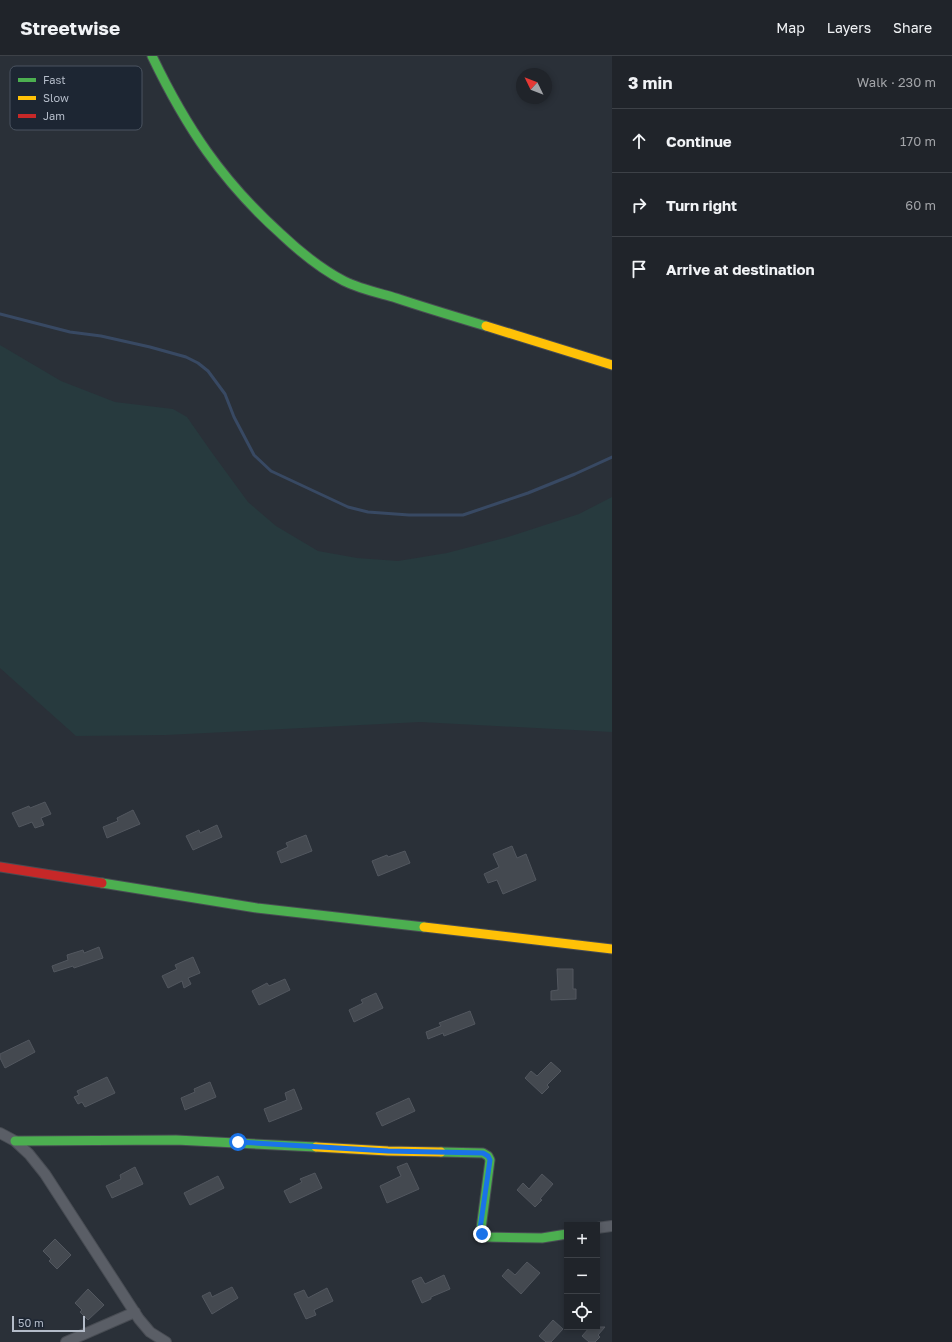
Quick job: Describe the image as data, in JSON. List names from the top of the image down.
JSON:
{
  "legend": ["Fast", "Slow", "Jam"],
  "scale_bar": "50 m",
  "north": "top left",
  "page": {
    "header": "Streetwise",
    "nav": ["Map", "Layers", "Share"],
    "heading": ["3 min", "Walk · 230 m"],
    "list": [
      ["Continue", "170 m"],
      ["Turn right", "60 m"],
      "Arrive at destination"
    ],
    "map_buttons": ["+", "−"],
    "scale": "50 m"
  }
}
